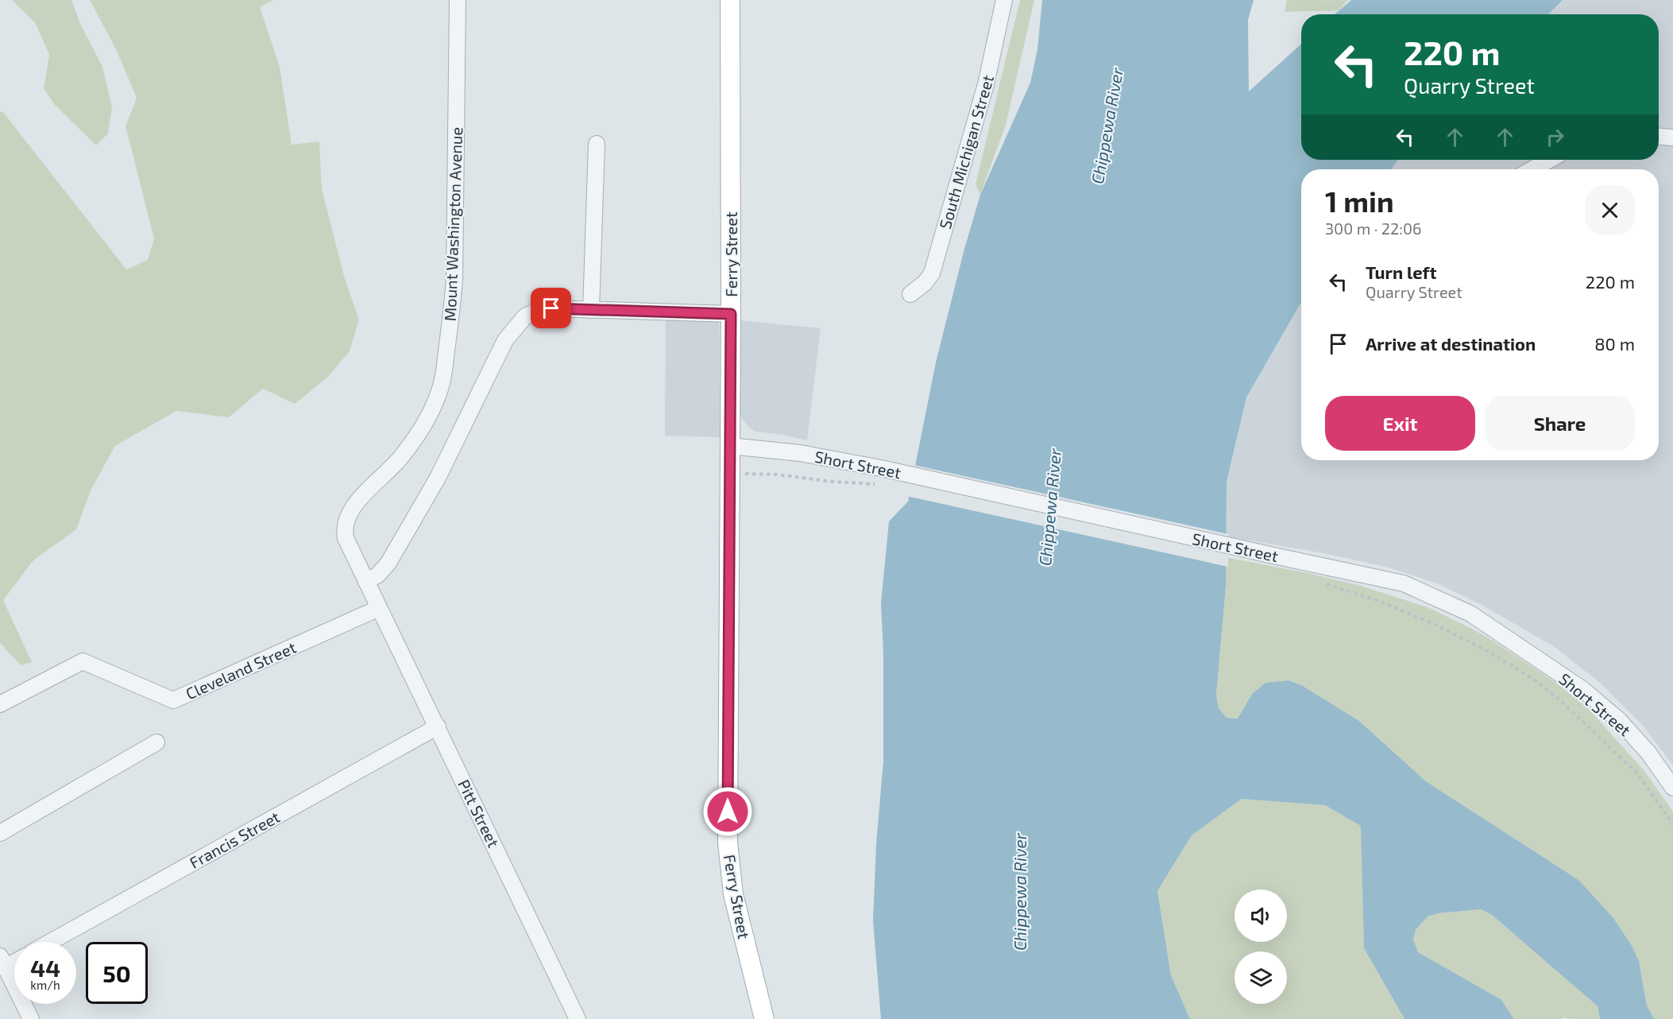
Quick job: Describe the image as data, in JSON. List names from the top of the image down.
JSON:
{
  "streets": {
    "main road": ["Ferry Street"],
    "street": [
      "South Michigan Street",
      "Mount Washington Avenue",
      "Short Street",
      "Cleveland Street",
      "Pitt Street",
      "Francis Street"
    ]
  },
  "crossings": [
    ["Mount Washington Avenue", "Cleveland Street"],
    ["Mount Washington Avenue", "Pitt Street"],
    ["Ferry Street", "Short Street"],
    ["Cleveland Street", "Pitt Street"],
    ["Pitt Street", "Francis Street"]
  ],
  "water": ["Chippewa River"],
  "page": {
    "turn": ["220 m", "Quarry Street"],
    "heading": ["1 min", "300 m · 22:06"],
    "list": [
      {
        "name": "Turn left",
        "note": "Quarry Street",
        "value": "220 m"
      },
      {
        "name": "Arrive at destination",
        "value": "80 m"
      }
    ],
    "buttons": ["Exit", "Share"],
    "speed": "44 km/h",
    "limit": "50"
  }
}
